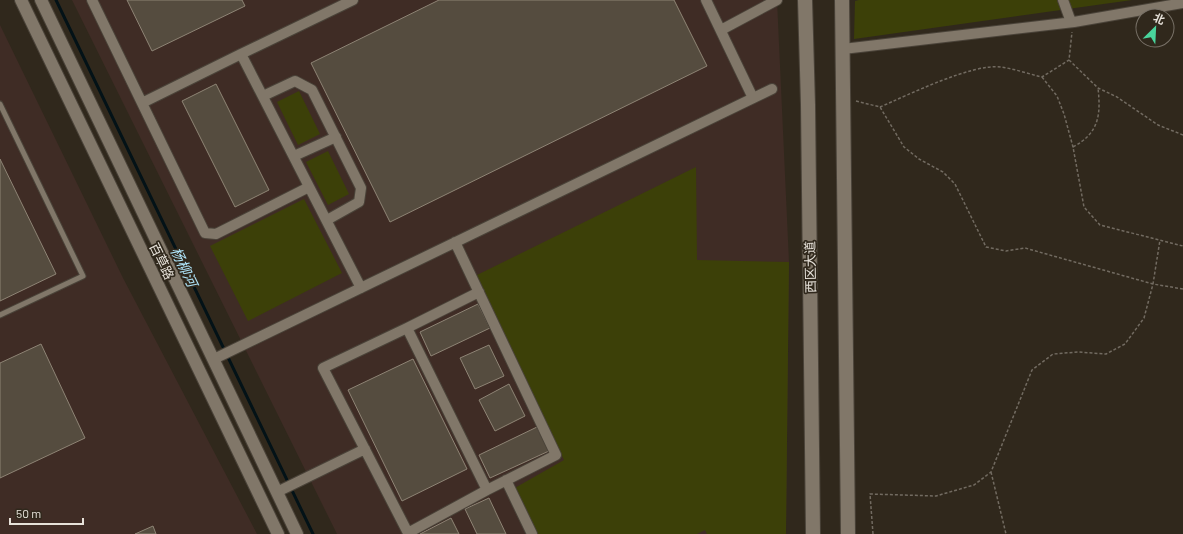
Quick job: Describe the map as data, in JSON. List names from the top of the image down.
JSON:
{
  "streets": {
    "main road": ["西区大道"],
    "street": ["百草路"]
  },
  "water": ["杨柳河"],
  "scale_bar": "50 m",
  "north": "top right"
}
